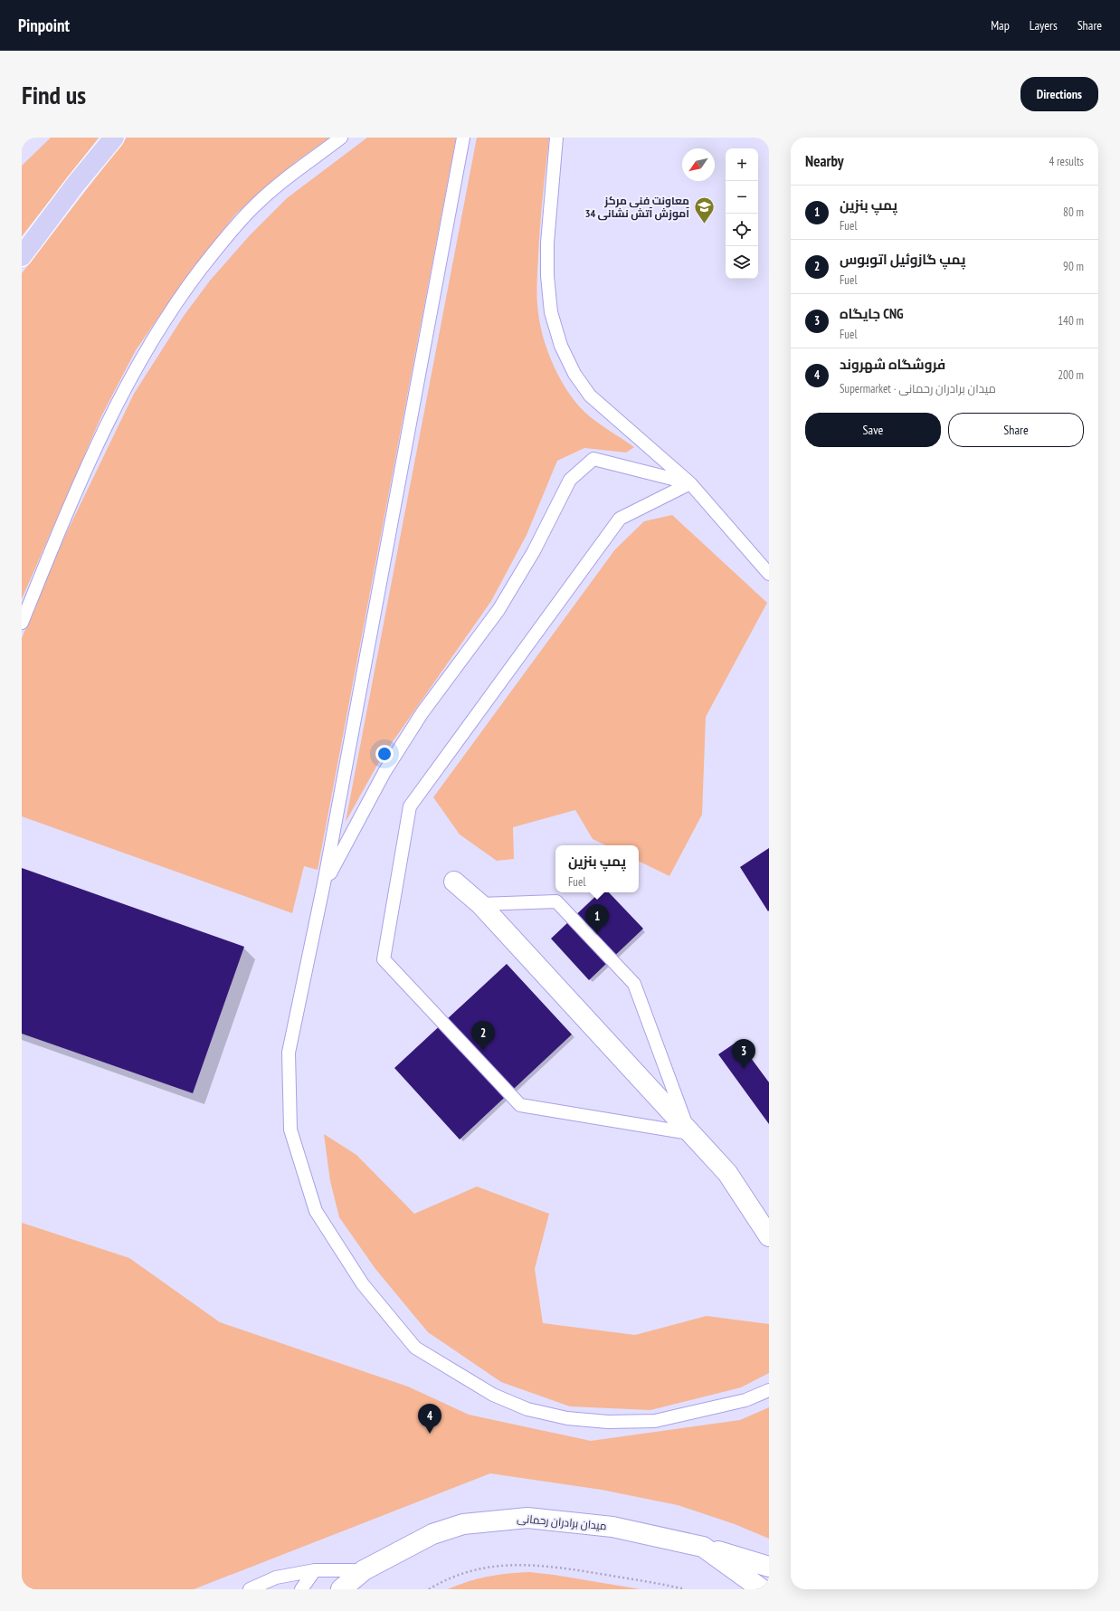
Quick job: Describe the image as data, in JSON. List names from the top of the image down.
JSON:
{
  "streets": {
    "main road": ["میدان برادران رحمانی"]
  },
  "places": {
    "school or university": ["معاونت فنی مرکز آموزش آتش نشانی 34"]
  },
  "north": "bottom left",
  "page": {
    "header": "Pinpoint",
    "nav": ["Map", "Layers", "Share"],
    "buttons": [
      "Directions",
      ["Save", "Share"]
    ],
    "title": "Find us",
    "heading": ["Nearby", "4 results"],
    "map_buttons": ["+", "−"],
    "list": [
      {
        "mark": "1",
        "name": "پمپ بنزین",
        "note": "Fuel",
        "value": "80 m"
      },
      {
        "mark": "2",
        "name": "پمپ گازوئیل اتوبوس",
        "note": "Fuel",
        "value": "90 m"
      },
      {
        "mark": "3",
        "name": "جایگاه CNG",
        "note": "Fuel",
        "value": "140 m"
      },
      {
        "mark": "4",
        "name": "فروشگاه شهروند",
        "note": "Supermarket · میدان برادران رحمانی",
        "value": "200 m"
      }
    ],
    "popup": ["پمپ بنزین", "Fuel"],
    "pins": [
      "1",
      "2",
      "3",
      "4"
    ]
  }
}
